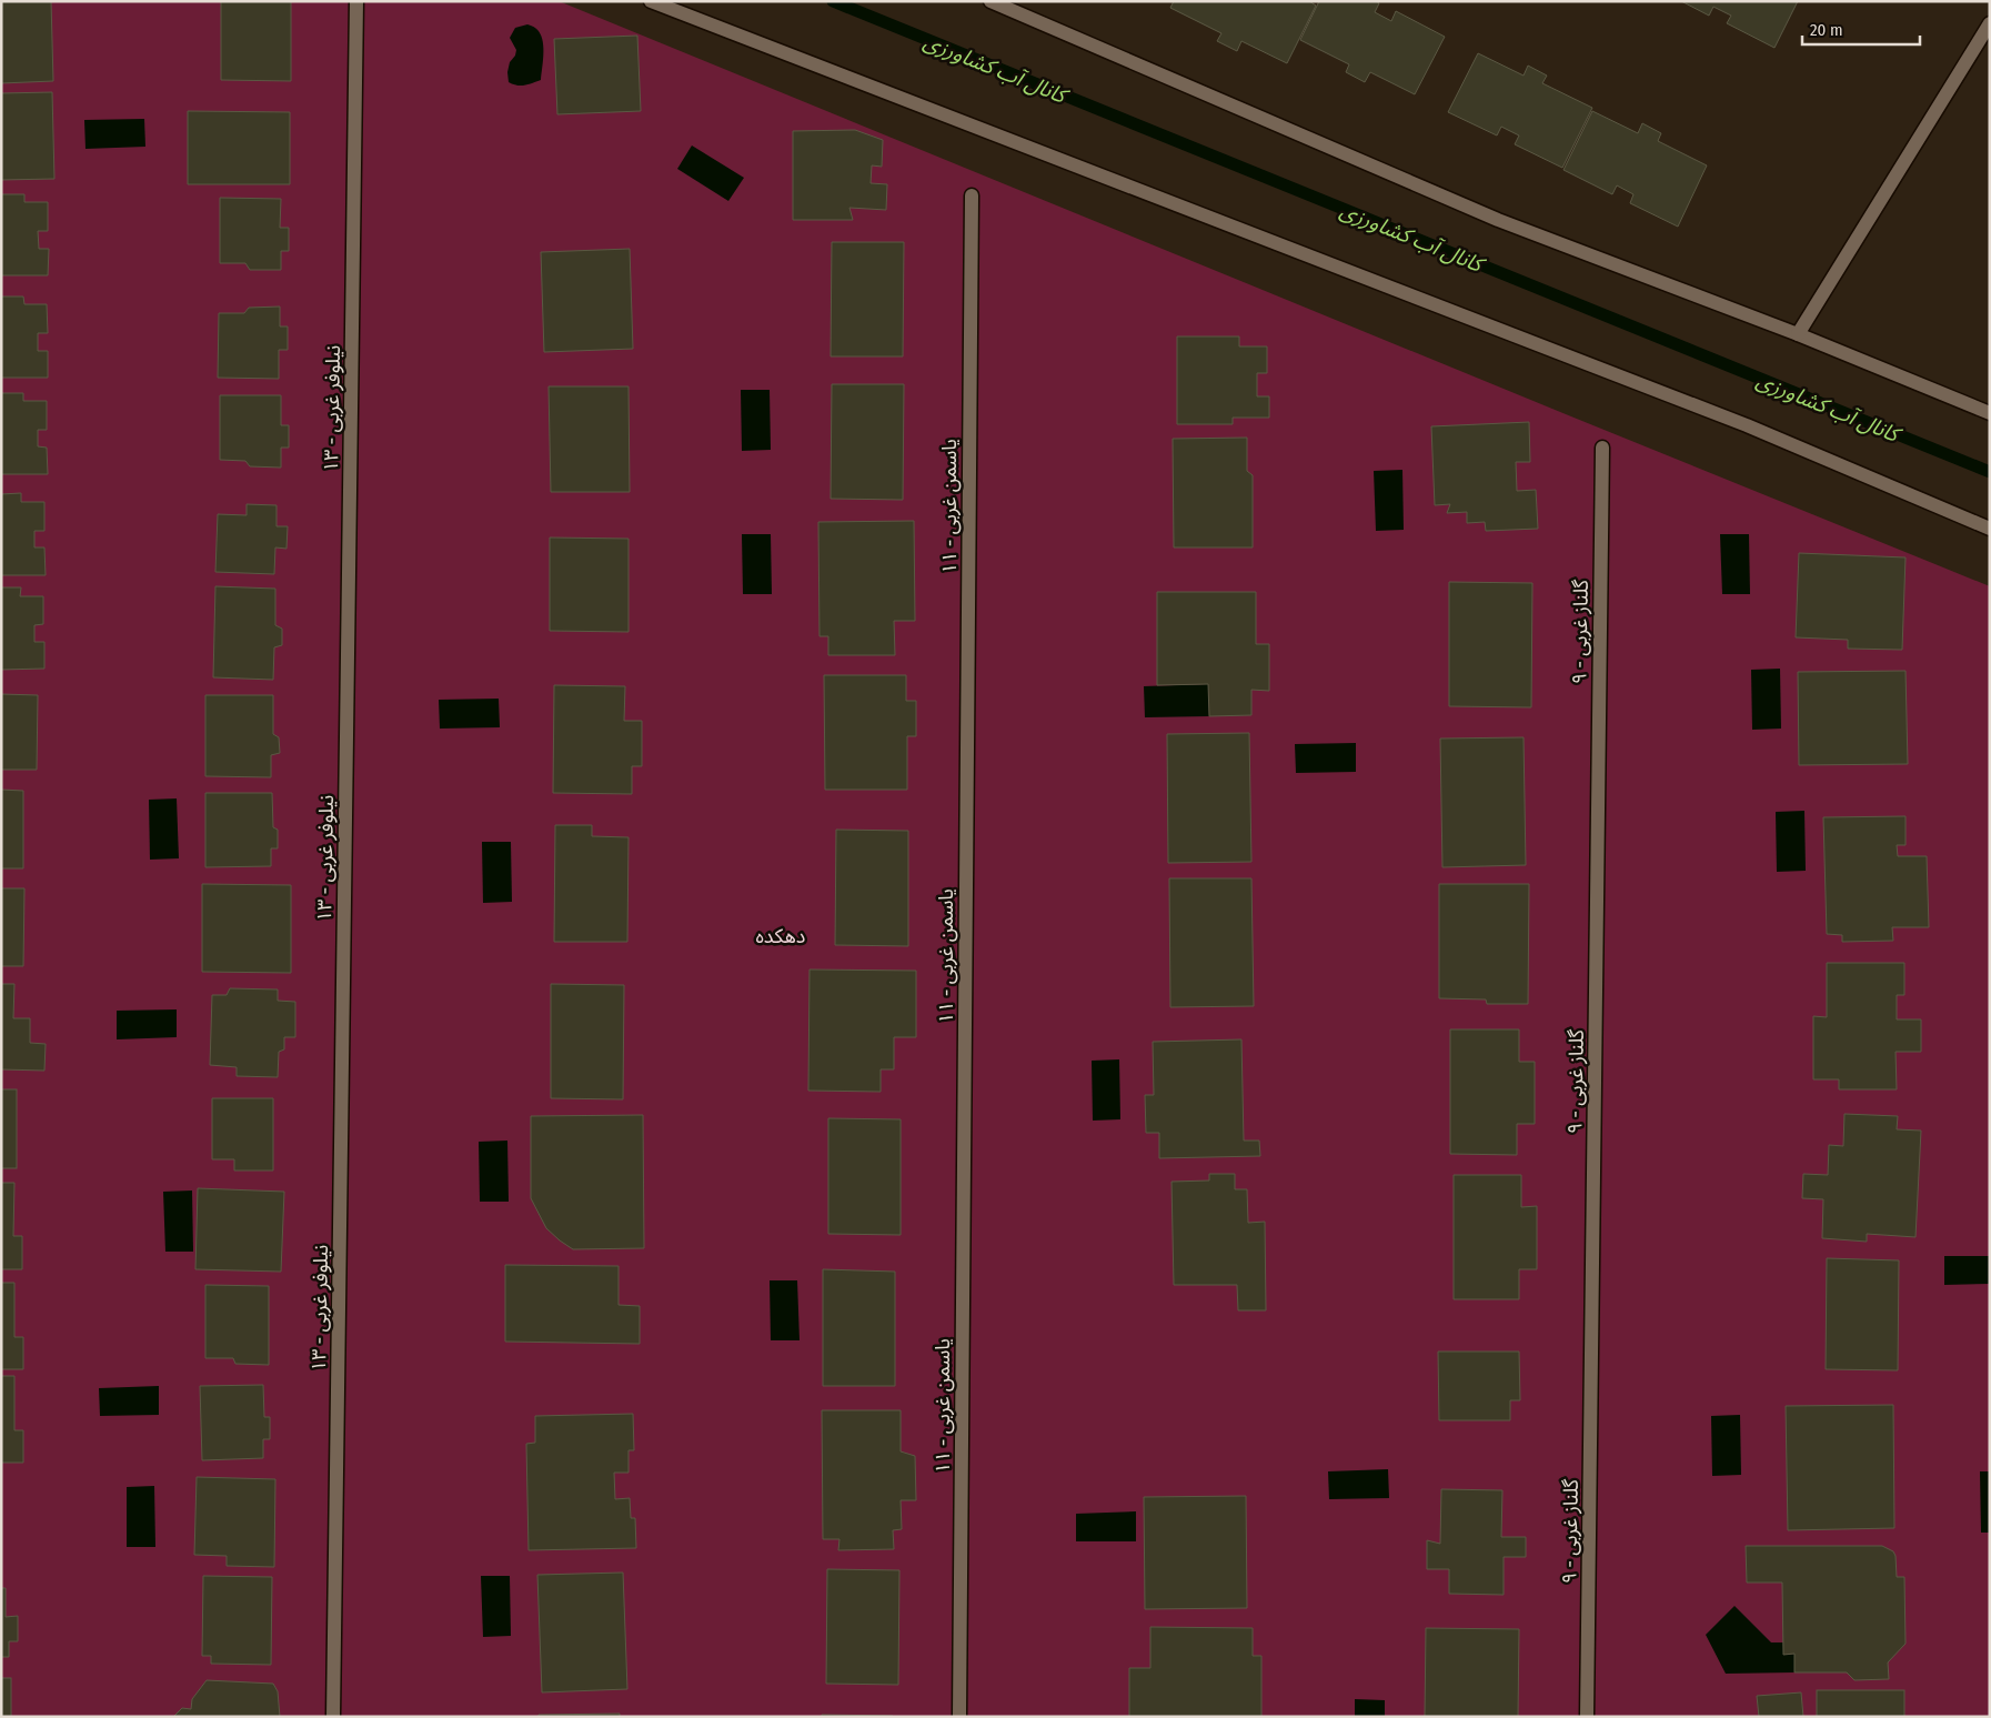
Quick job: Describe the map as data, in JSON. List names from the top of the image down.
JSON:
{
  "streets": {
    "street": ["نیلوفر غربی - ۱۳", "یاسمن غربی - ۱۱", "گلناز غربی - ۹"]
  },
  "water": ["کانال آب کشاورزی"],
  "parks": ["دهکده"],
  "scale_bar": "20 m"
}
